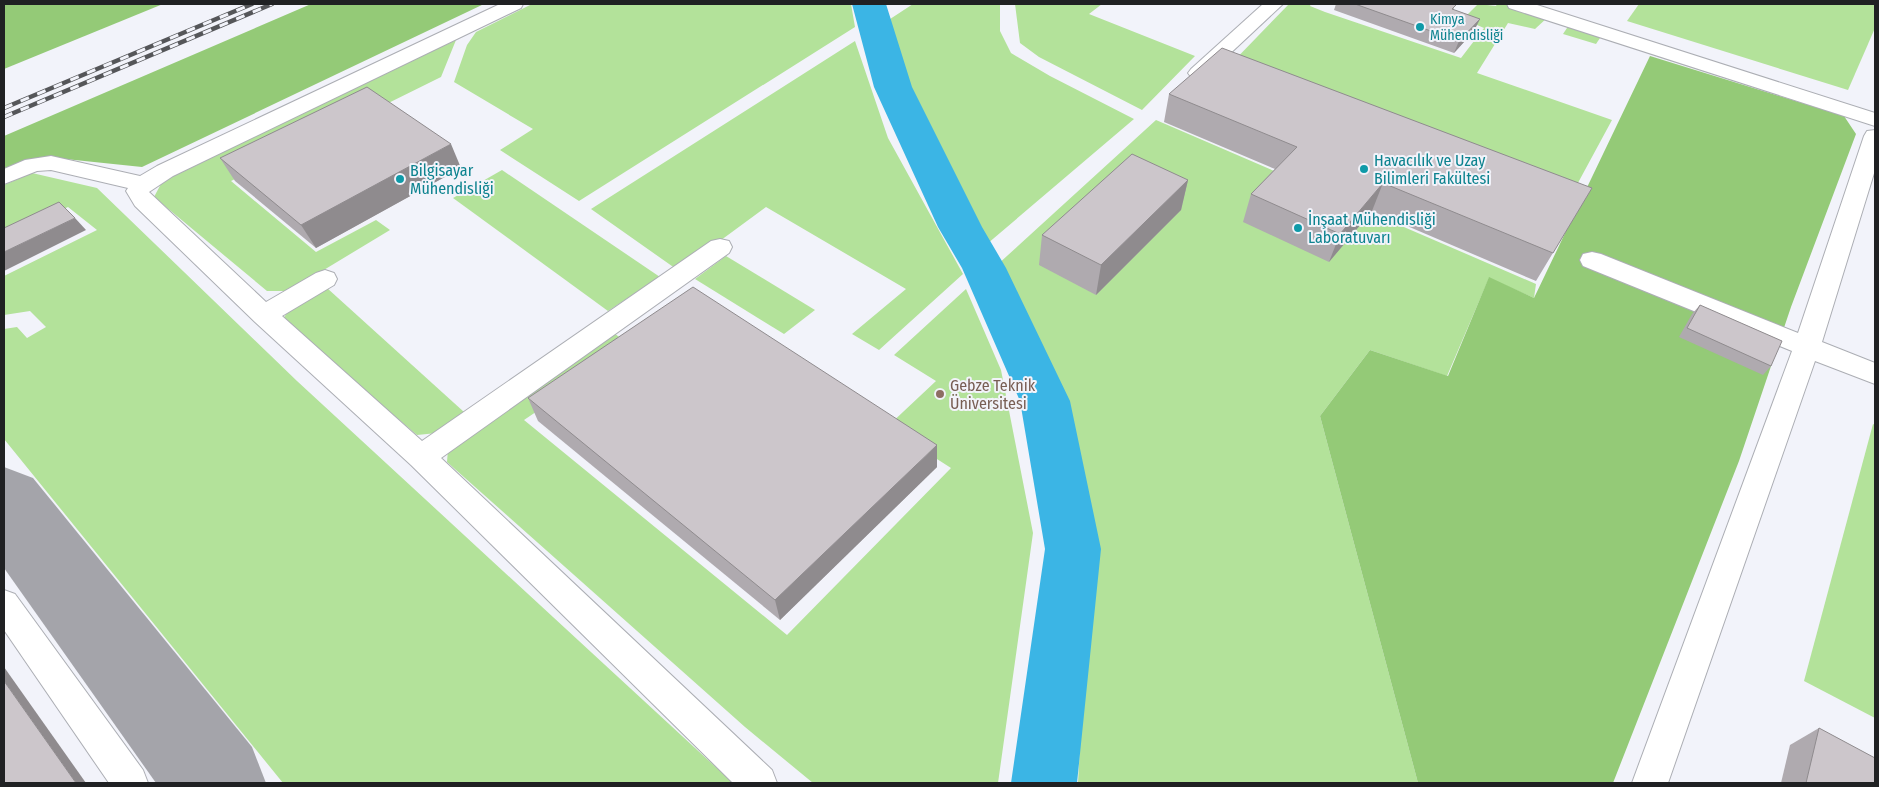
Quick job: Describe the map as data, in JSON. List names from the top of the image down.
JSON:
{
  "places": [
    "Kimya Mühendisliği",
    "Havacılık ve Uzay Bilimleri Fakültesi",
    "Bilgisayar Mühendisliği",
    "İnşaat Mühendisliği Laboratuvarı",
    "Gebze Teknik Üniversitesi"
  ]
}
